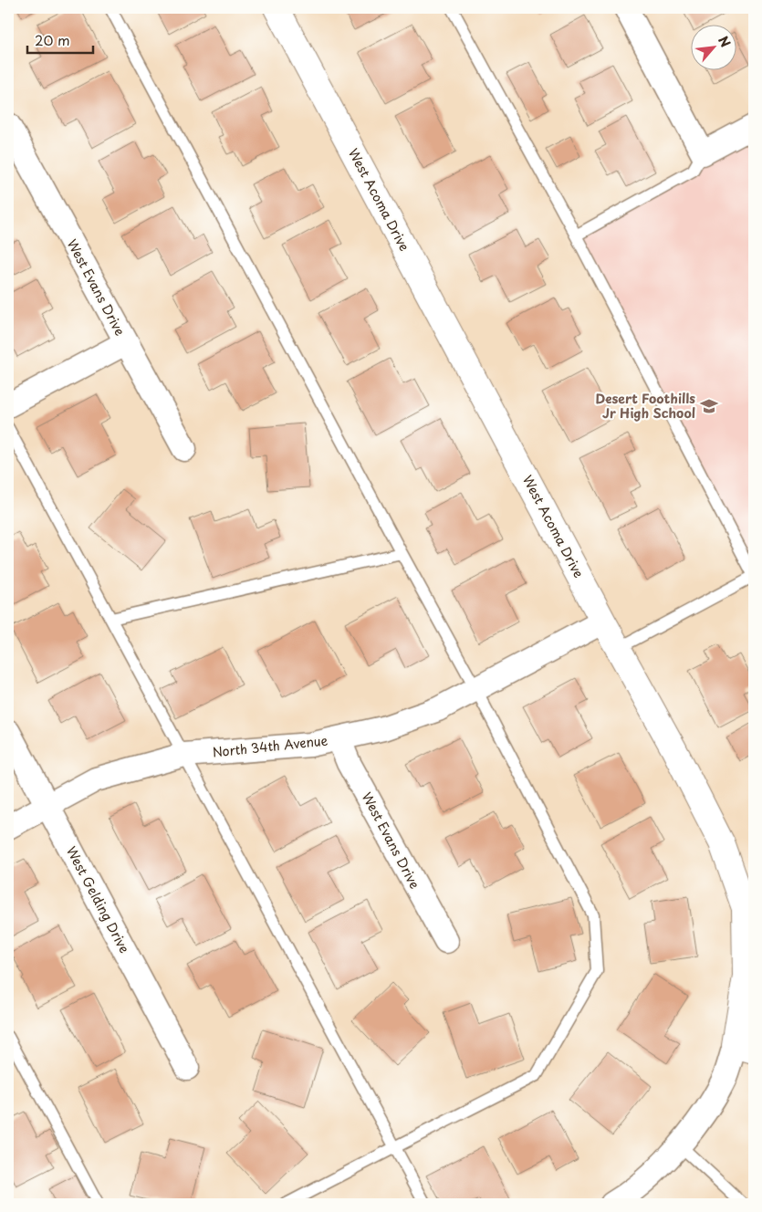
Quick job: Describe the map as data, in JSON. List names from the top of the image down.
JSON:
{
  "streets": {
    "street": [
      "West Acoma Drive",
      "West Evans Drive",
      "North 34th Avenue",
      "West Gelding Drive"
    ]
  },
  "crossings": [
    ["West Acoma Drive", "North 34th Avenue"],
    ["West Evans Drive", "North 34th Avenue"],
    ["North 34th Avenue", "West Gelding Drive"]
  ],
  "places": {
    "school or university": ["Desert Foothills Jr High School"]
  },
  "scale_bar": "20 m",
  "north": "top right"
}
